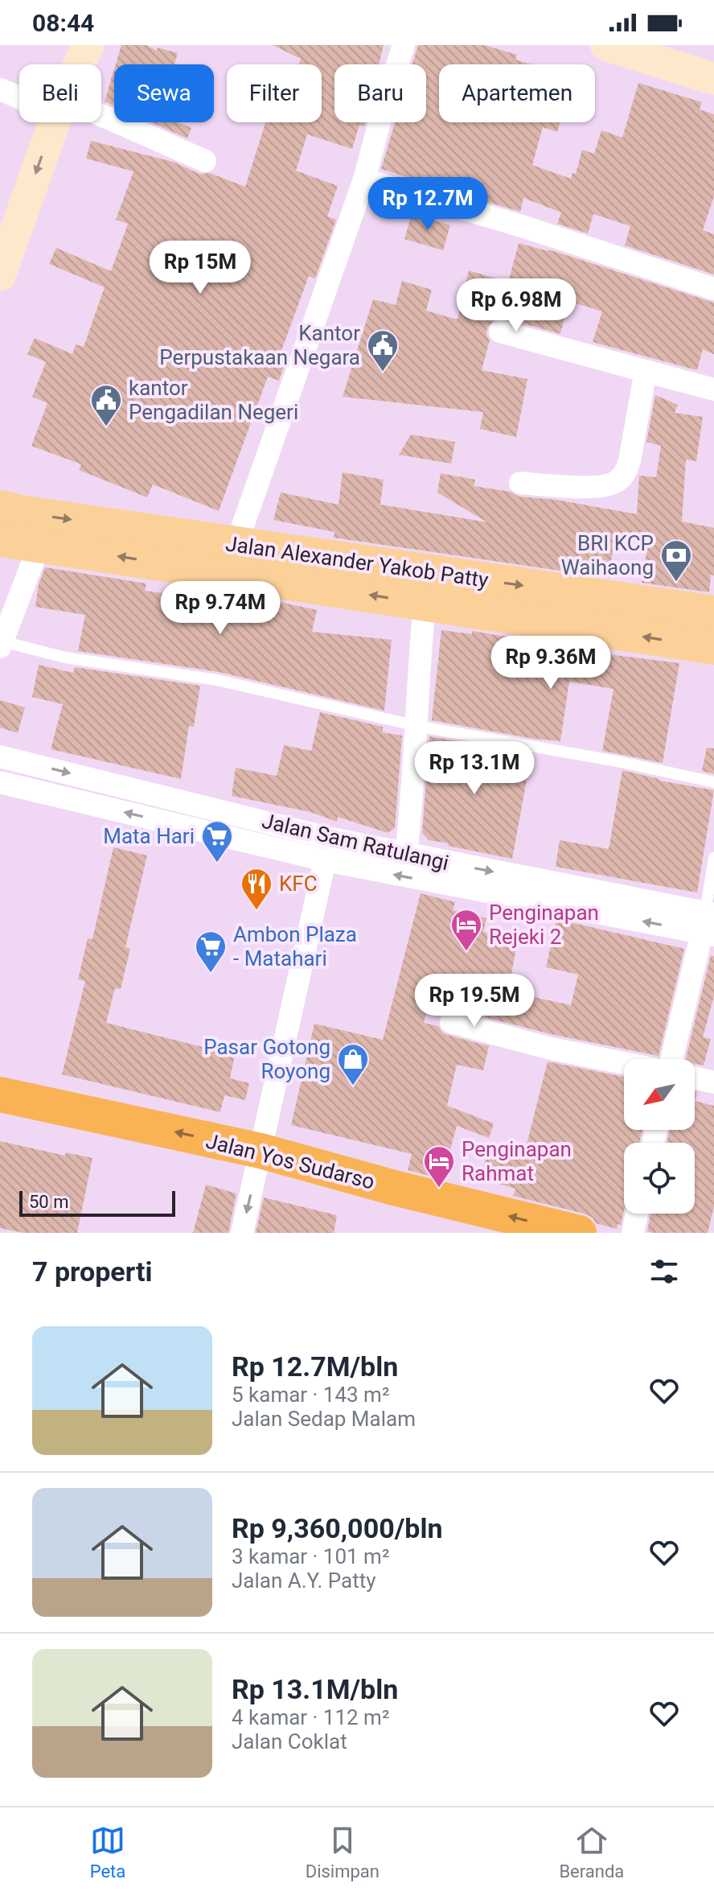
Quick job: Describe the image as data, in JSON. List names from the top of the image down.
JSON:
{
  "streets": {
    "highway": ["Jalan Yos Sudarso"],
    "main road": ["Jalan Alexander Yakob Patty"],
    "street": ["Jalan Sam Ratulangi"]
  },
  "places": {
    "public building": ["Kantor Perpustakaan Negara", "kantor Pengadilan Negeri"],
    "bank": ["BRI KCP Waihaong"],
    "supermarket": ["Mata Hari", "Ambon Plaza - Matahari"],
    "restaurant": ["KFC"],
    "hotel": ["Penginapan Rejeki 2", "Penginapan Rahmat"],
    "shop": ["Pasar Gotong Royong"]
  },
  "scale_bar": "50 m",
  "north": "bottom left",
  "page": {
    "status": "08:44",
    "chip": [
      "Beli",
      "Sewa",
      "Filter",
      "Baru",
      "Apartemen"
    ],
    "price": [
      "Rp 12.7M",
      "Rp 15M",
      "Rp 6.98M",
      "Rp 9.74M",
      "Rp 9.36M",
      "Rp 13.1M",
      "Rp 19.5M"
    ],
    "scale": "50 m",
    "heading": "7 properti",
    "list": [
      {
        "name": "Rp 12.7M/bln",
        "note": "5 kamar · 143 m² · Jalan Sedap Malam"
      },
      {
        "name": "Rp 9,360,000/bln",
        "note": "3 kamar · 101 m² · Jalan A.Y. Patty"
      },
      {
        "name": "Rp 13.1M/bln",
        "note": "4 kamar · 112 m² · Jalan Coklat"
      }
    ],
    "tabs": ["Peta", "Disimpan", "Beranda"]
  }
}
